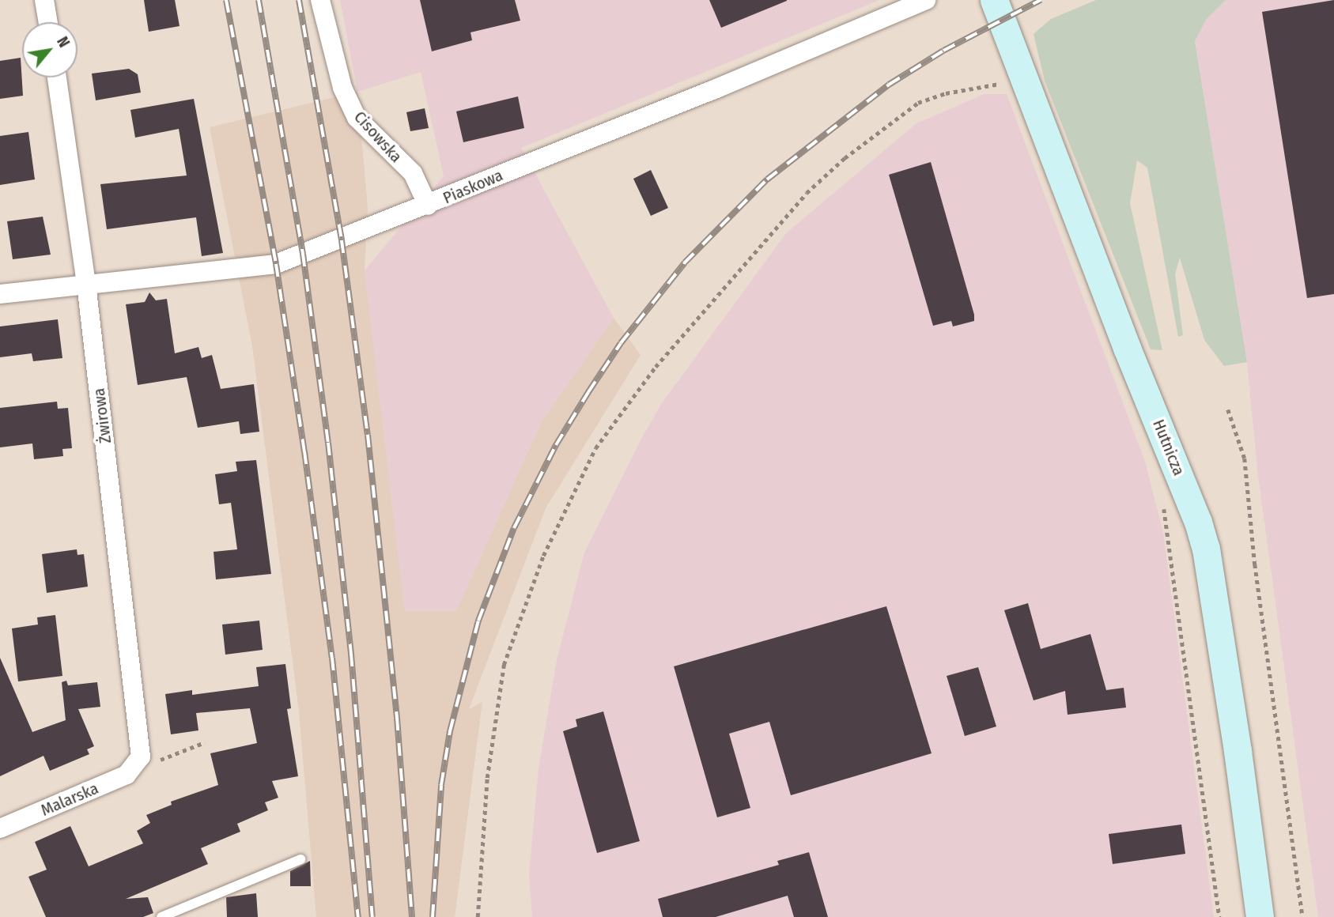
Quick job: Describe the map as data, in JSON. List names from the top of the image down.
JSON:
{
  "streets": {
    "main road": ["Hutnicza"],
    "street": [
      "Cisowska",
      "Piaskowa",
      "Żwirowa",
      "Malarska"
    ]
  },
  "crossings": [
    ["Cisowska", "Piaskowa"],
    ["Piaskowa", "Żwirowa"],
    ["Żwirowa", "Malarska"]
  ],
  "north": "top right"
}
